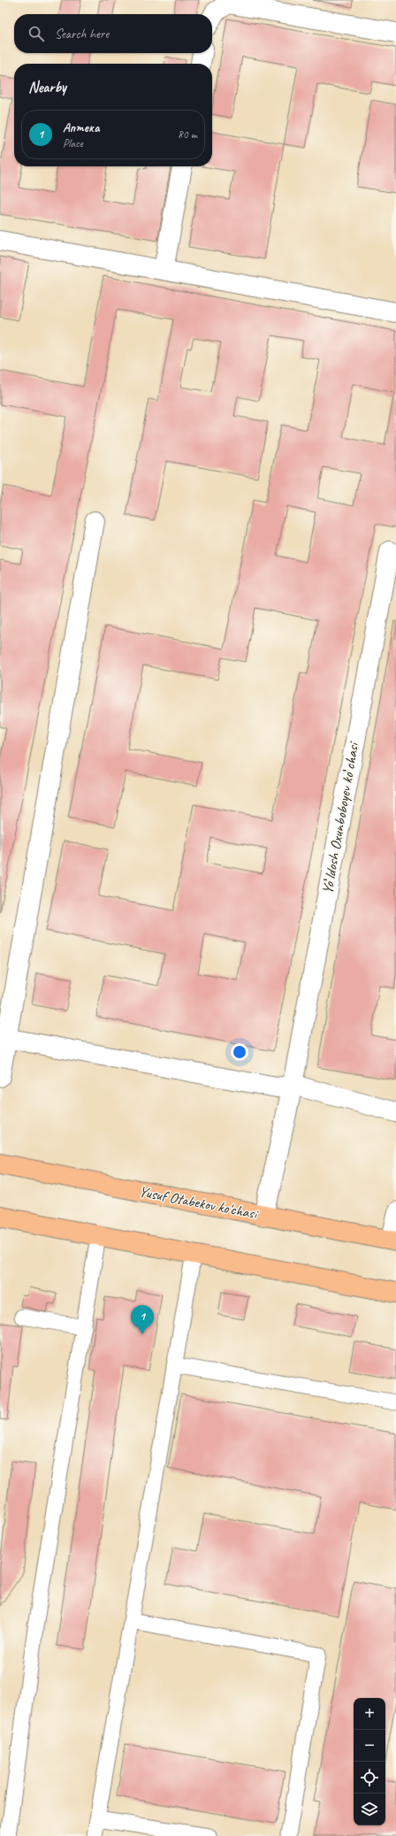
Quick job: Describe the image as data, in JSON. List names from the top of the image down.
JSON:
{
  "streets": {
    "main road": ["Yusuf Otabekov ko'chasi"],
    "street": ["Yoʻldosh Oxunboboyev koʻchasi"]
  },
  "crossings": [
    ["Yoʻldosh Oxunboboyev koʻchasi", "Yusuf Otabekov ko'chasi"]
  ],
  "page": {
    "search": "Search here",
    "heading": "Nearby",
    "list": [
      {
        "mark": "1",
        "name": "Аптека",
        "note": "Place",
        "value": "80 m"
      }
    ],
    "pins": "1",
    "map_buttons": ["+", "−"]
  }
}
